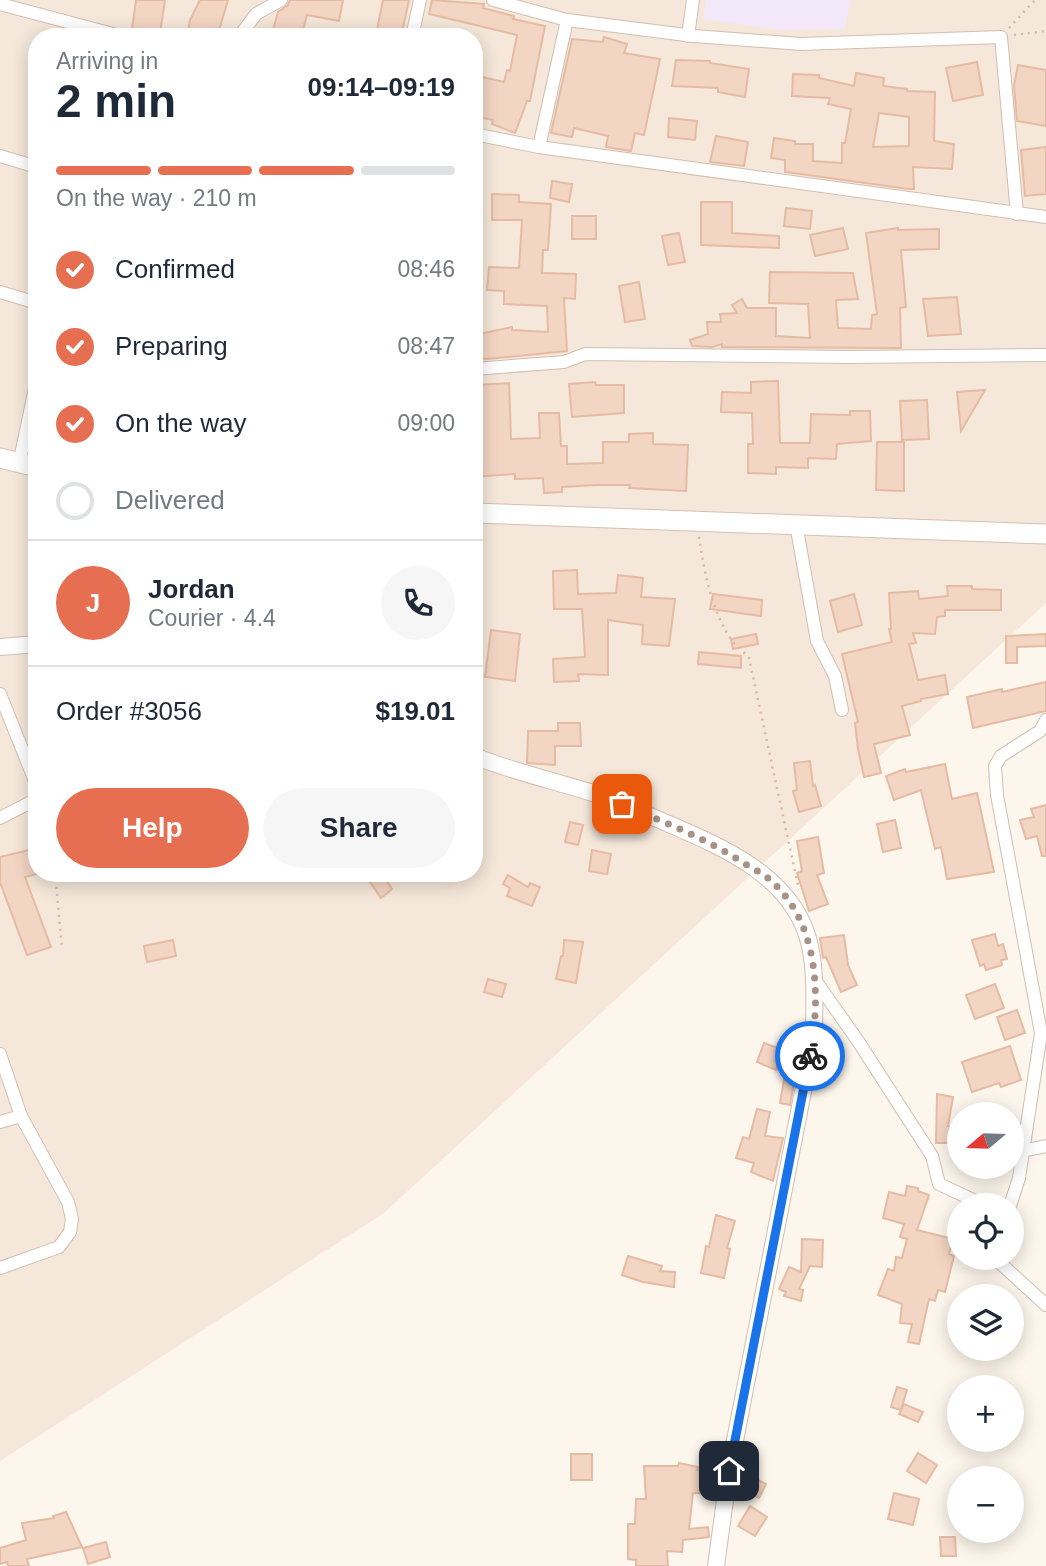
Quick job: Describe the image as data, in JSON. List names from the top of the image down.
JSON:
{
  "north": "left",
  "page": {
    "heading": ["2 min", "Arriving in", "09:14–09:19"],
    "panel": [
      "Jordan",
      "Courier · 4.4",
      "Order #3056",
      "$19.01"
    ],
    "bar": "On the way · 210 m",
    "list": [
      ["Confirmed", "08:46"],
      ["Preparing", "08:47"],
      ["On the way", "09:00"],
      "Delivered"
    ],
    "round": "J",
    "buttons": ["Help", "Share"],
    "map_buttons": ["+", "−"]
  }
}
